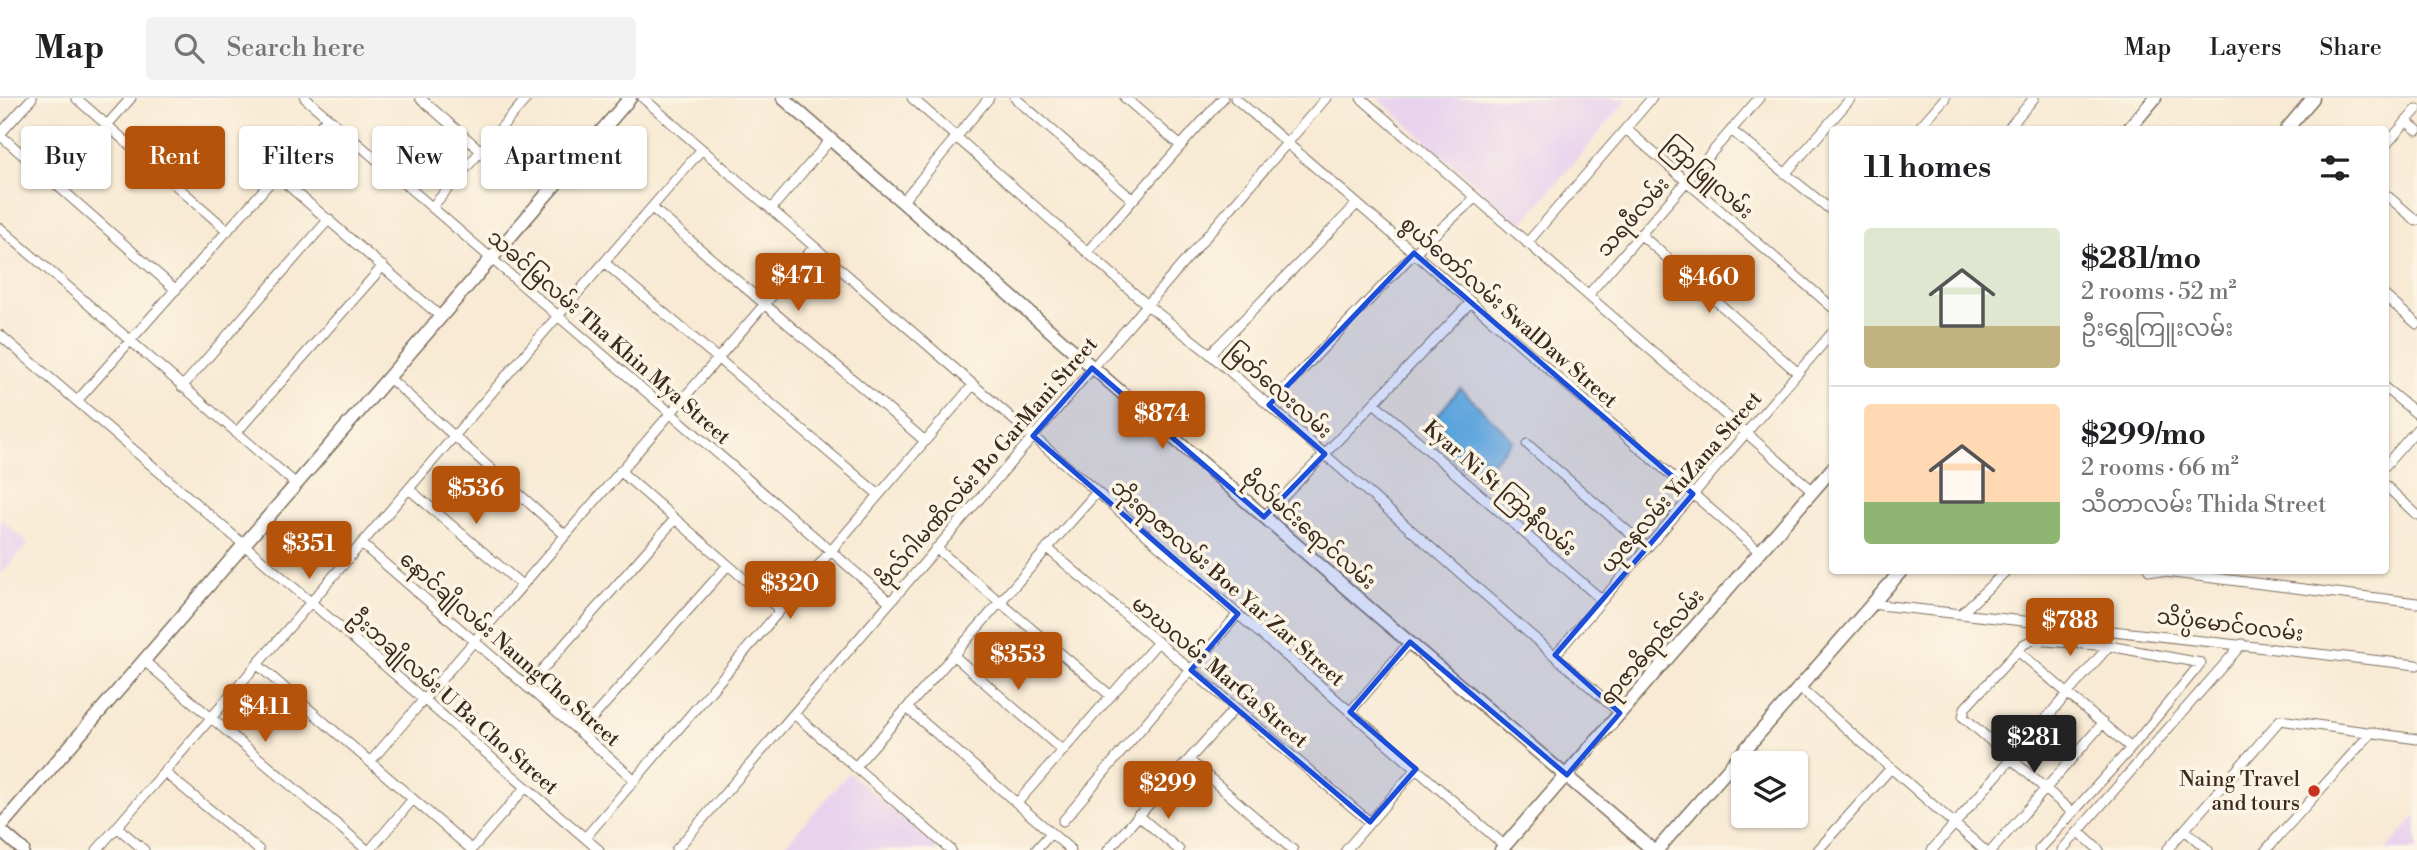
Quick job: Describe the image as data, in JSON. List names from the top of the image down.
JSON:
{
  "streets": {
    "street": [
      "ကြာဖြူလမ်း",
      "သရဖီလမ်း",
      "စွယ်တော်လမ်း SwalDaw Street",
      "သခင်မြလမ်း Tha Khin Mya Street",
      "မြတ်လေးလမ်း",
      "ဗိုလ်ဂါမဏိလမ်း Bo GarMani Street",
      "ယုဇနလမ်း YuZana Street",
      "Kyar Ni St ကြာနီလမ်း",
      "ဗိုလ်မင်းရောင်လမ်း",
      "ဘိုးရာဇာလမ်း Boe Yar Zar Street",
      "သိပ္ပံမောင်ဝလမ်း",
      "ရာဇာဓိရာဇ်လမ်း",
      "နောင်ချိုလမ်း NaungCho Street",
      "မာဃလမ်း MarGa Street",
      "ဦးဘချိုလမ်း U Ba Cho Street"
    ]
  },
  "crossings": [
    ["ကြာဖြူလမ်း", "သရဖီလမ်း"],
    ["စွယ်တော်လမ်း SwalDaw Street", "ဗိုလ်ဂါမဏိလမ်း Bo GarMani Street"],
    ["စွယ်တော်လမ်း SwalDaw Street", "ယုဇနလမ်း YuZana Street"],
    ["စွယ်တော်လမ်း SwalDaw Street", "ရာဇာဓိရာဇ်လမ်း"],
    ["သခင်မြလမ်း Tha Khin Mya Street", "ဗိုလ်ဂါမဏိလမ်း Bo GarMani Street"],
    ["မြတ်လေးလမ်း", "ဗိုလ်ဂါမဏိလမ်း Bo GarMani Street"],
    ["မြတ်လေးလမ်း", "ယုဇနလမ်း YuZana Street"],
    ["မြတ်လေးလမ်း", "ရာဇာဓိရာဇ်လမ်း"],
    ["ဗိုလ်ဂါမဏိလမ်း Bo GarMani Street", "ဗိုလ်မင်းရောင်လမ်း"],
    ["ဗိုလ်ဂါမဏိလမ်း Bo GarMani Street", "ဘိုးရာဇာလမ်း Boe Yar Zar Street"],
    ["ယုဇနလမ်း YuZana Street", "Kyar Ni St ကြာနီလမ်း"],
    ["ဗိုလ်မင်းရောင်လမ်း", "ရာဇာဓိရာဇ်လမ်း"],
    ["ဘိုးရာဇာလမ်း Boe Yar Zar Street", "ရာဇာဓိရာဇ်လမ်း"]
  ],
  "places": ["Naing Travel and tours"],
  "page": {
    "header": "Map",
    "search": "Search here",
    "nav": ["Map", "Layers", "Share"],
    "chip": [
      "Buy",
      "Rent",
      "Filters",
      "New",
      "Apartment"
    ],
    "heading": "11 homes",
    "list": [
      {
        "name": "$281/mo",
        "note": "2 rooms · 52 m² · ဦးရွှေကြူးလမ်း"
      },
      {
        "name": "$299/mo",
        "note": "2 rooms · 66 m² · သီတာလမ်း Thida Street"
      }
    ],
    "price": [
      "$471",
      "$460",
      "$874",
      "$536",
      "$351",
      "$320",
      "$788",
      "$353",
      "$411",
      "$281",
      "$299"
    ]
  }
}
